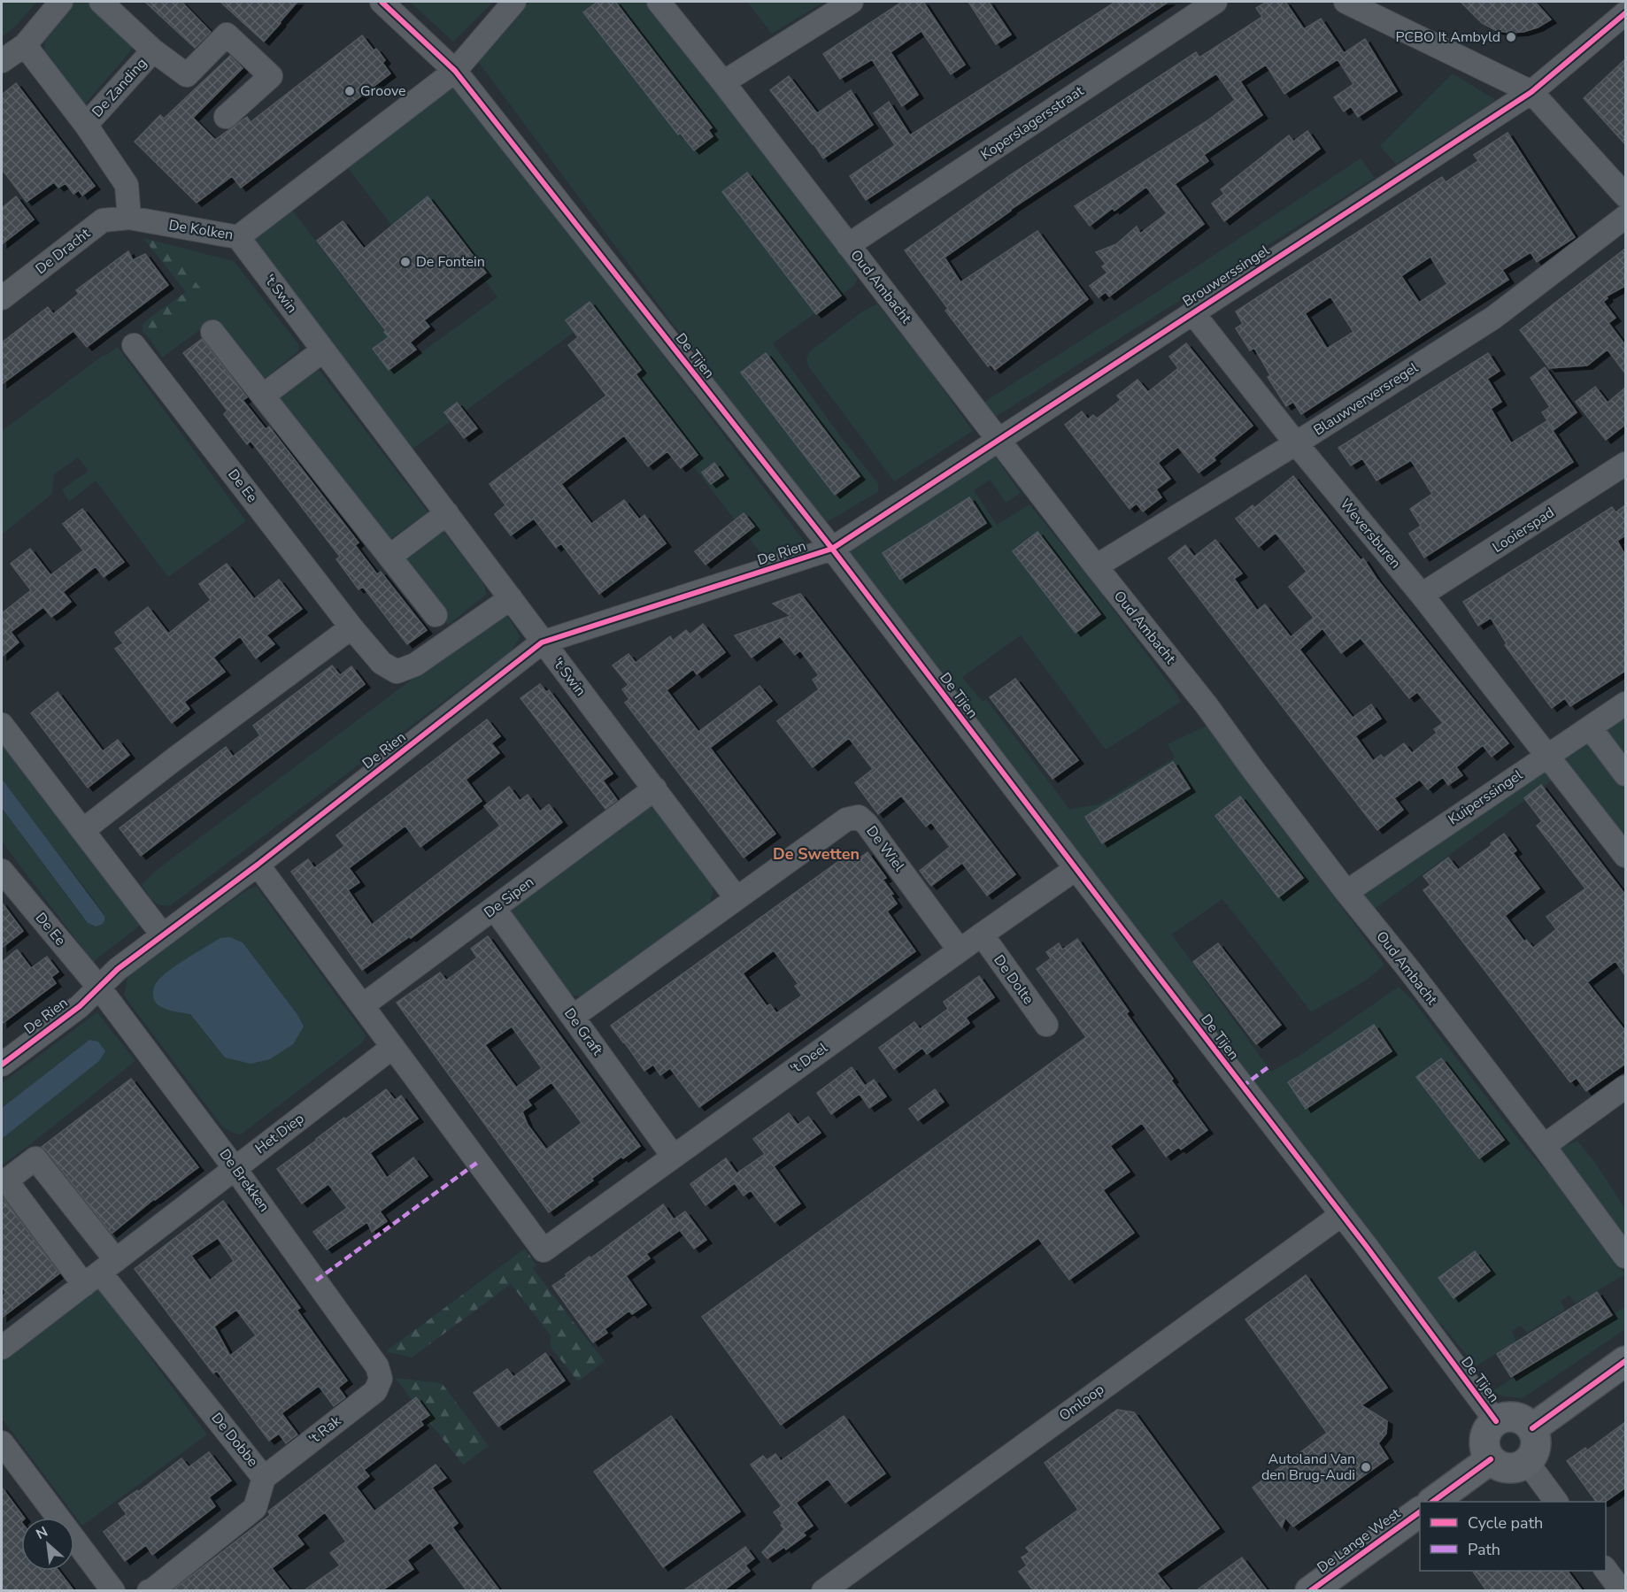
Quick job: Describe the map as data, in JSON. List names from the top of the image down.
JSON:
{
  "streets": {
    "street": [
      "De Zanding",
      "Koperslagersstraat",
      "De Kolken",
      "De Dracht",
      "Brouwerssingel",
      "Oud Ambacht",
      "'t Swin",
      "De Tijen",
      "Blauwverversregel",
      "De Ee",
      "Looierspad",
      "Weversburen",
      "De Rien",
      "Kuiperssingel",
      "De Wiel",
      "De Sipen",
      "De Dolte",
      "De Graft",
      "'t Deel",
      "Het Diep",
      "De Brekken",
      "Omloop",
      "'t Rak",
      "De Dobbe",
      "De Lange West"
    ]
  },
  "crossings": [
    ["Koperslagersstraat", "Oud Ambacht"],
    ["De Kolken", "De Dracht"],
    ["De Kolken", "'t Swin"],
    ["De Kolken", "De Tijen"],
    ["Brouwerssingel", "Oud Ambacht"],
    ["Brouwerssingel", "De Tijen"],
    ["Brouwerssingel", "Weversburen"],
    ["Brouwerssingel", "De Rien"],
    ["Oud Ambacht", "Blauwverversregel"],
    ["Oud Ambacht", "Kuiperssingel"],
    ["'t Swin", "De Ee"],
    ["'t Swin", "De Rien"],
    ["'t Swin", "De Sipen"],
    ["De Tijen", "De Rien"],
    ["De Tijen", "'t Deel"],
    ["De Tijen", "Omloop"],
    ["Blauwverversregel", "Weversburen"],
    ["De Ee", "De Rien"],
    ["De Ee", "De Brekken"],
    ["Looierspad", "Weversburen"],
    ["Weversburen", "Kuiperssingel"],
    ["De Rien", "De Brekken"],
    ["De Wiel", "De Graft"],
    ["De Wiel", "'t Deel"],
    ["De Sipen", "De Graft"],
    ["De Dolte", "'t Deel"],
    ["De Graft", "'t Deel"],
    ["'t Deel", "Het Diep"],
    ["Het Diep", "De Brekken"],
    ["Het Diep", "De Dobbe"],
    ["De Brekken", "'t Rak"],
    ["'t Rak", "De Dobbe"]
  ],
  "districts": ["De Swetten"],
  "places": [
    "PCBO It Ambyld",
    "Groove",
    "De Fontein",
    "Autoland Van den Brug-Audi"
  ],
  "legend": ["Cycle path", "Path"],
  "north": "top left"
}
